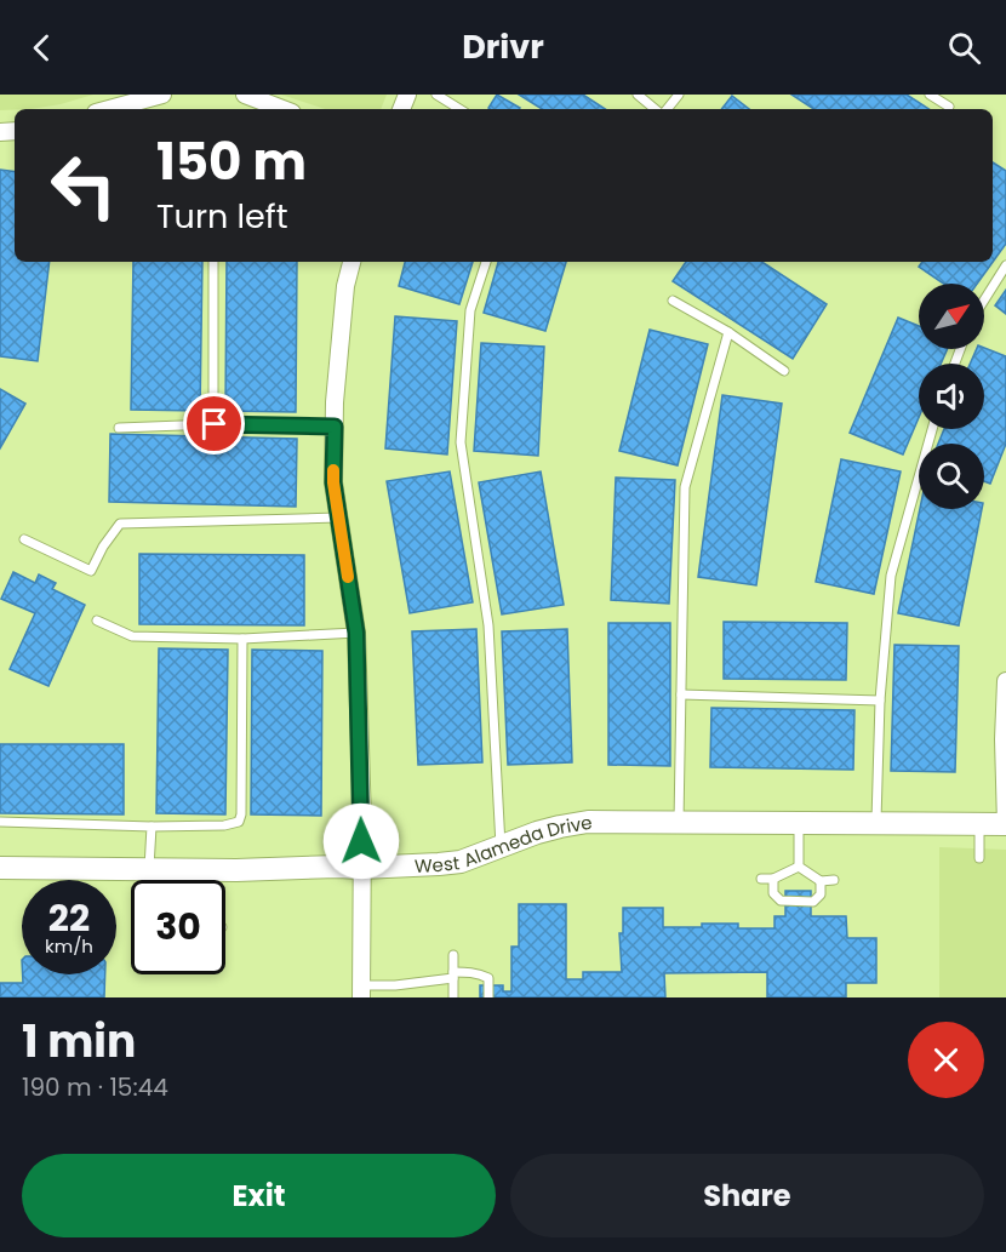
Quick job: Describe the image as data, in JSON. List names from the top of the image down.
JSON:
{
  "streets": {
    "street": ["West Alameda Drive"]
  },
  "north": "top right",
  "page": {
    "header": "Drivr",
    "turn": ["150 m", "Turn left"],
    "speed": "22 km/h",
    "limit": "30",
    "heading": ["1 min", "190 m · 15:44"],
    "buttons": ["Exit", "Share"]
  }
}
